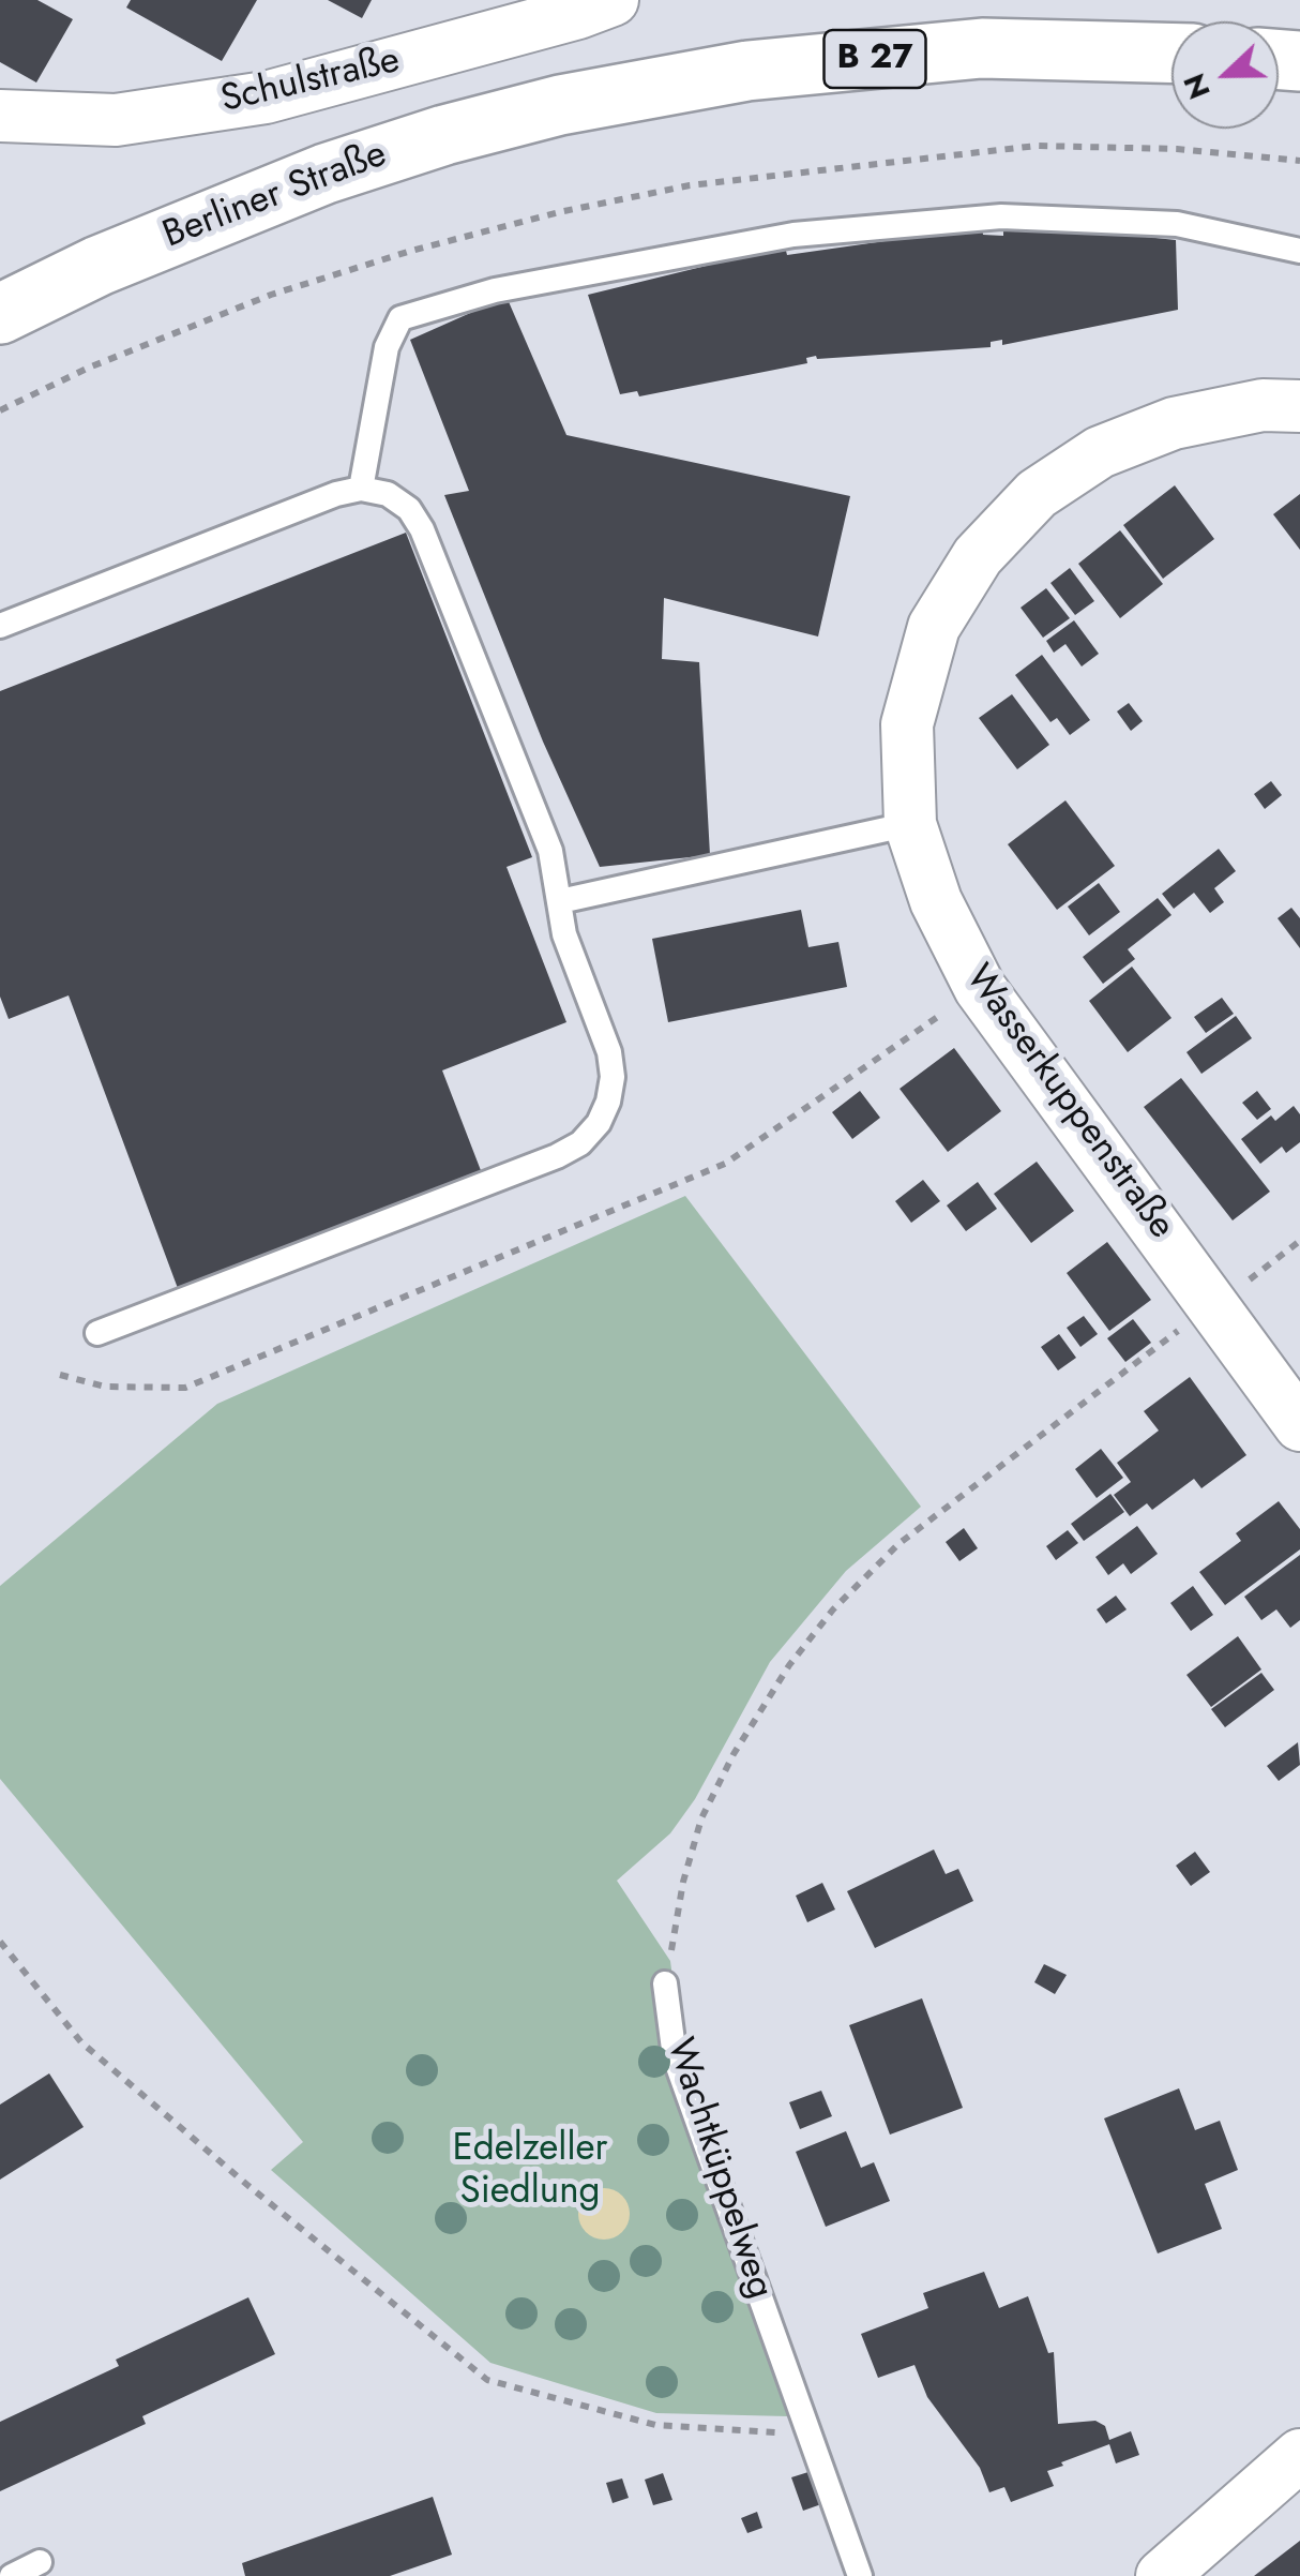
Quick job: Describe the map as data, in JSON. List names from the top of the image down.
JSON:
{
  "streets": {
    "highway": ["B 27", "Berliner Straße"],
    "street": ["Schulstraße", "Wasserkuppenstraße"],
    "lane": ["Wachtküppelweg"]
  },
  "parks": ["Edelzeller Siedlung"],
  "north": "left"
}
